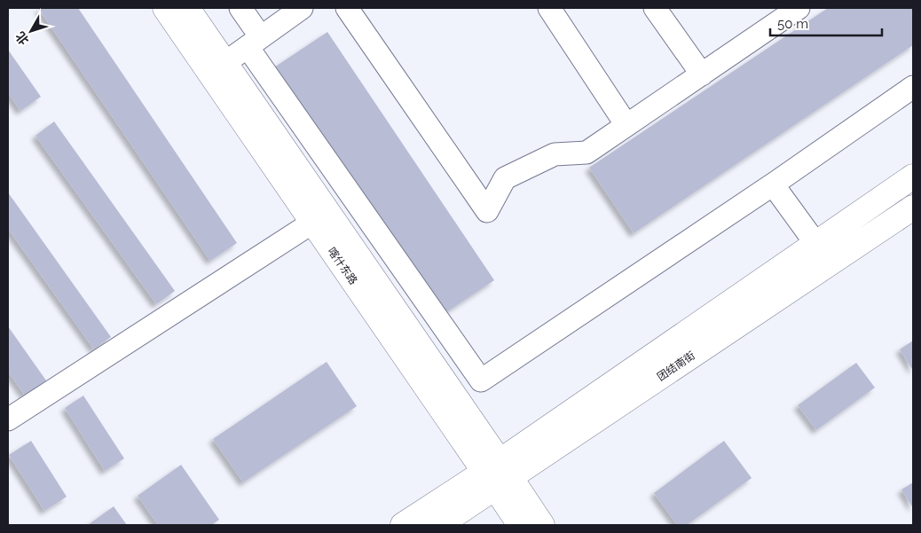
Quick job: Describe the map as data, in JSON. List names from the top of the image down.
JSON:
{
  "streets": {
    "main road": ["喀什东路", "团结南街"]
  },
  "crossings": [
    ["喀什东路", "团结南街"]
  ],
  "scale_bar": "50 m",
  "north": "bottom left"
}
